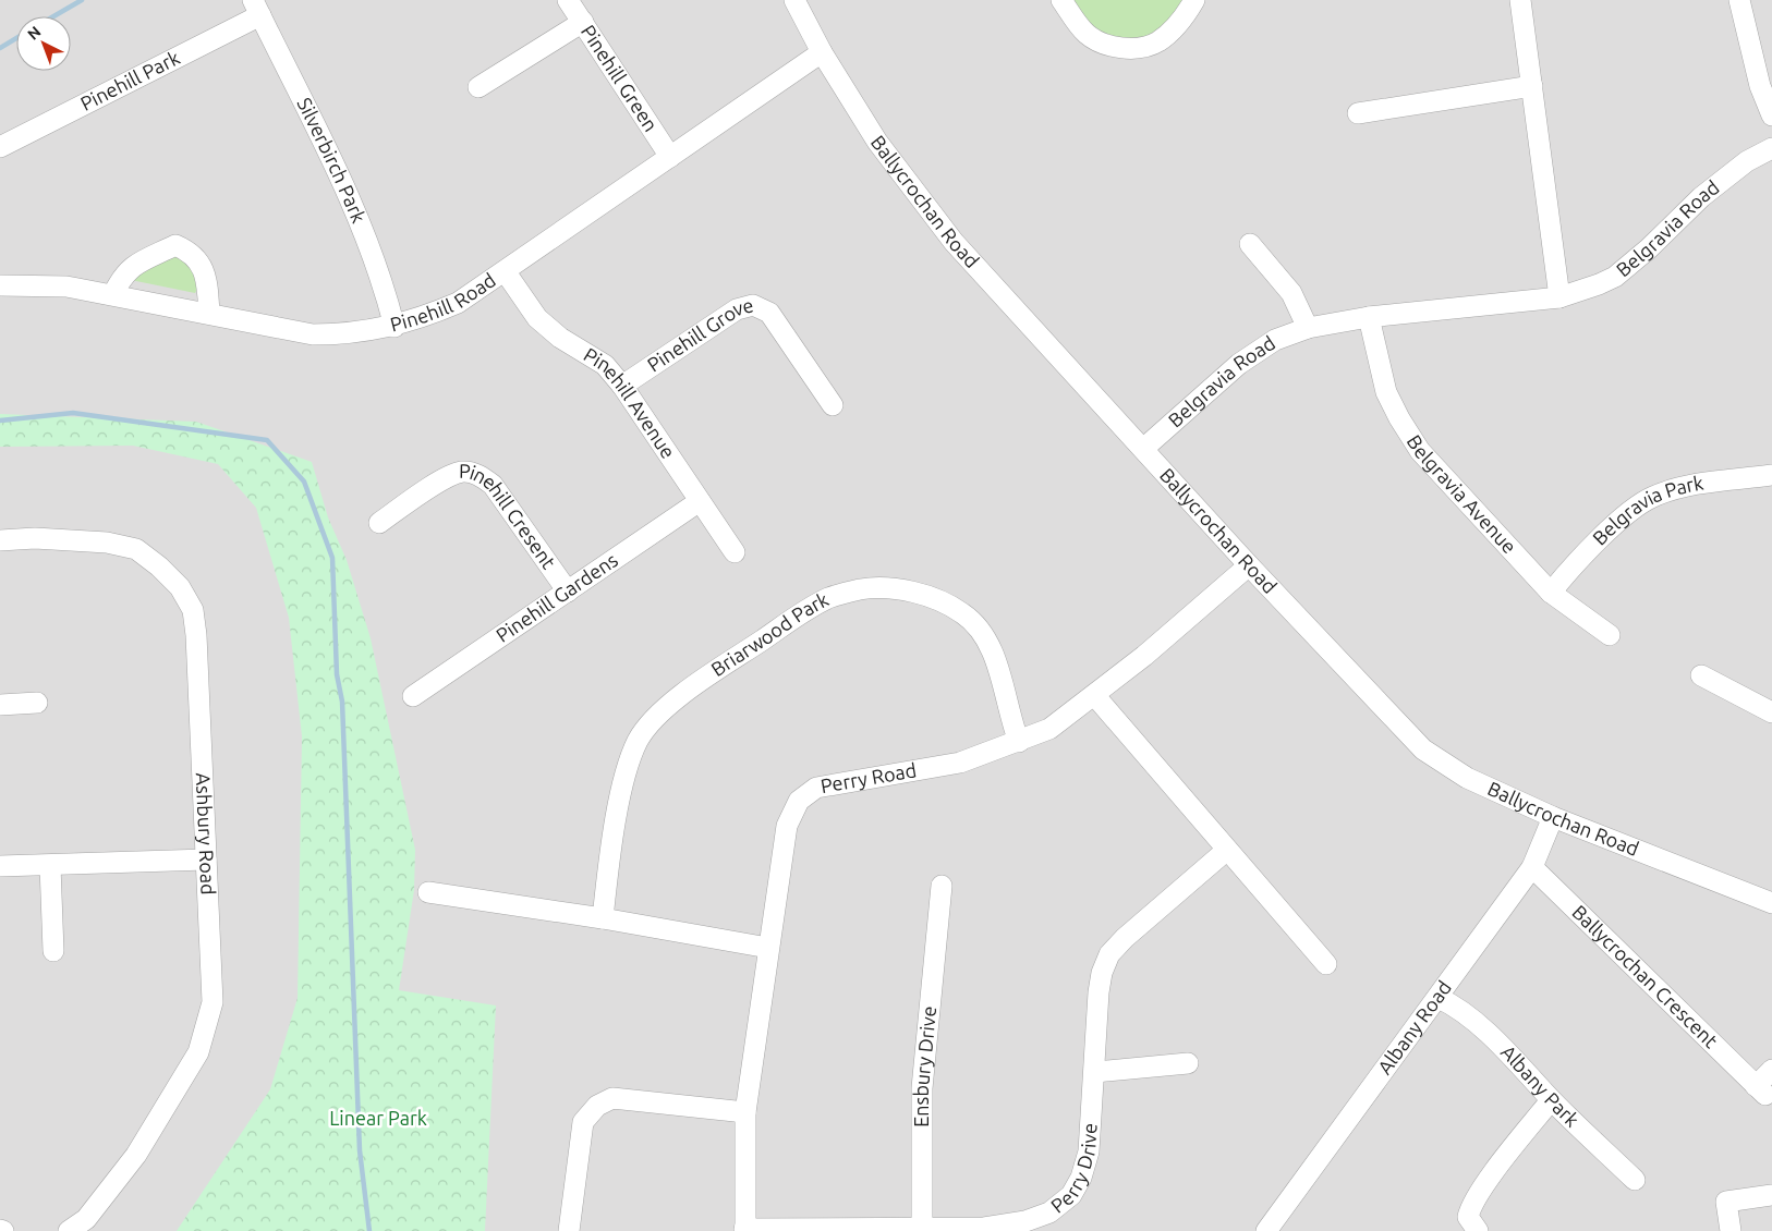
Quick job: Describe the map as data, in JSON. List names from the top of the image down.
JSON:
{
  "streets": {
    "street": [
      "Pinehill Green",
      "Pinehill Park",
      "Silverbirch Park",
      "Ballycrochan Road",
      "Belgravia Road",
      "Pinehill Road",
      "Pinehill Grove",
      "Pinehill Avenue",
      "Belgravia Avenue",
      "Belgravia Park",
      "Pinehill Cresent",
      "Pinehill Gardens",
      "Briarwood Park",
      "Perry Road",
      "Ashbury Road",
      "Ballycrochan Crescent",
      "Albany Road",
      "Ensbury Drive",
      "Albany Park",
      "Perry Drive"
    ]
  },
  "crossings": [
    ["Pinehill Green", "Pinehill Road"],
    ["Pinehill Park", "Silverbirch Park"],
    ["Silverbirch Park", "Pinehill Road"],
    ["Ballycrochan Road", "Belgravia Road"],
    ["Ballycrochan Road", "Pinehill Road"],
    ["Ballycrochan Road", "Perry Road"],
    ["Ballycrochan Road", "Albany Road"],
    ["Belgravia Road", "Belgravia Avenue"],
    ["Pinehill Road", "Pinehill Avenue"],
    ["Pinehill Grove", "Pinehill Avenue"],
    ["Pinehill Avenue", "Pinehill Gardens"],
    ["Belgravia Avenue", "Belgravia Park"],
    ["Pinehill Cresent", "Pinehill Gardens"],
    ["Briarwood Park", "Perry Road"],
    ["Perry Road", "Perry Drive"],
    ["Ballycrochan Crescent", "Albany Road"],
    ["Albany Road", "Albany Park"],
    ["Ensbury Drive", "Perry Drive"]
  ],
  "parks": ["Linear Park"],
  "north": "top left"
}
